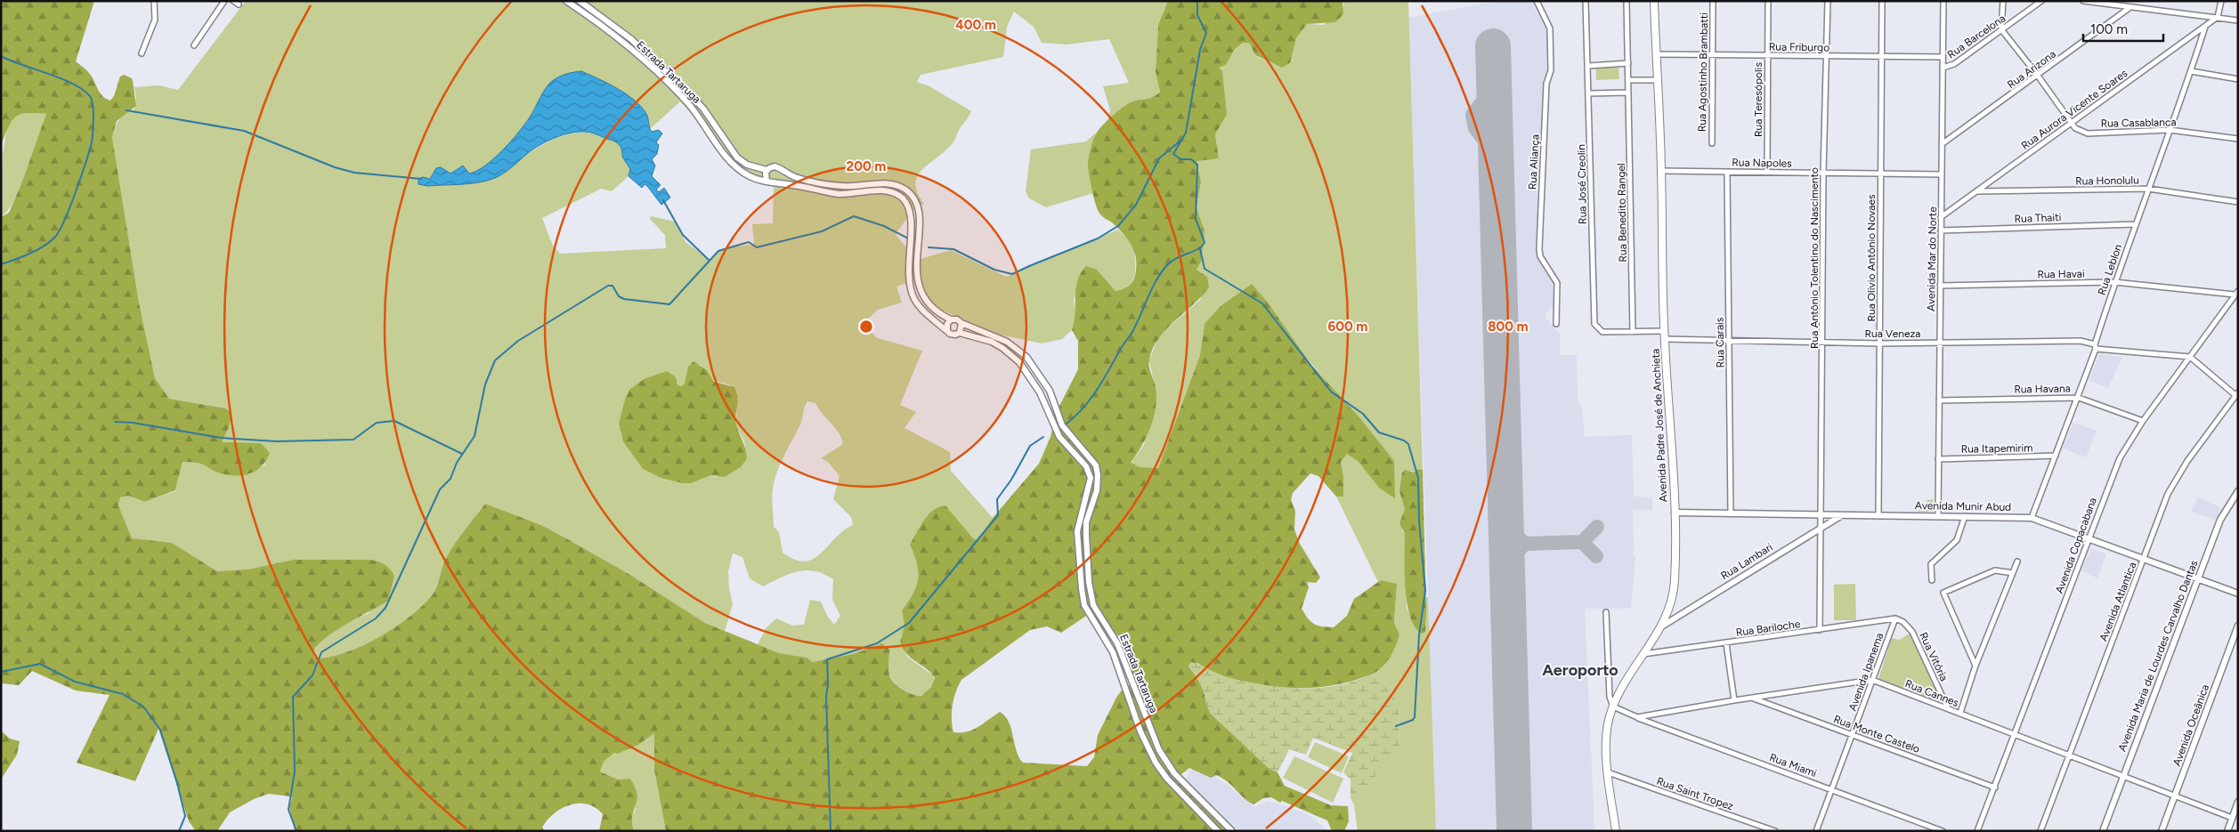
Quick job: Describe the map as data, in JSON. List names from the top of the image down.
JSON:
{
  "streets": {
    "main road": ["Avenida Padre José de Anchieta"],
    "street": [
      "Rua Barcelona",
      "Rua Friburgo",
      "Rua Arizona",
      "Estrada Tartaruga",
      "Rua Agostinho Brambatti",
      "Rua Teresópolis",
      "Rua Aurora Vicente Soares",
      "Rua Casablanca",
      "Rua Aliança",
      "Rua Napoles",
      "Rua Honolulu",
      "Rua José Creolin",
      "Rua Benedito Rangel",
      "Rua Thaiti",
      "Rua Antônio Tolentino do Nascimento",
      "Rua Olivio Antônio Novaes",
      "Avenida Mar do Norte",
      "Rua Leblon",
      "Rua Havai",
      "Rua Veneza",
      "Rua Carais",
      "Rua Havana",
      "Rua Itapemirim",
      "Avenida Munir Abud",
      "Avenida Copacabana",
      "Rua Lambari",
      "Avenida Atlantica",
      "Rua Bariloche",
      "Avenida Maria de Lourdes Carvalho Dantas",
      "Rua Vitória",
      "Avenida Ipanema",
      "Rua Cannes",
      "Avenida Oceânica",
      "Rua Monte Castelo",
      "Rua Miami",
      "Rua Saint Tropez"
    ]
  },
  "crossings": [
    ["Rua Barcelona", "Avenida Mar do Norte"],
    ["Rua Friburgo", "Rua Agostinho Brambatti"],
    ["Rua Friburgo", "Rua Teresópolis"],
    ["Rua Friburgo", "Rua Antônio Tolentino do Nascimento"],
    ["Rua Friburgo", "Rua Olivio Antônio Novaes"],
    ["Rua Friburgo", "Avenida Mar do Norte"],
    ["Rua Friburgo", "Avenida Padre José de Anchieta"],
    ["Rua Arizona", "Avenida Mar do Norte"],
    ["Rua Teresópolis", "Rua Napoles"],
    ["Rua Aurora Vicente Soares", "Rua Casablanca"],
    ["Rua Aurora Vicente Soares", "Rua Honolulu"],
    ["Rua Aurora Vicente Soares", "Avenida Mar do Norte"],
    ["Rua Aurora Vicente Soares", "Rua Leblon"],
    ["Rua Casablanca", "Rua Leblon"],
    ["Rua Napoles", "Rua Antônio Tolentino do Nascimento"],
    ["Rua Napoles", "Rua Olivio Antônio Novaes"],
    ["Rua Napoles", "Avenida Mar do Norte"],
    ["Rua Napoles", "Rua Carais"],
    ["Rua Napoles", "Avenida Padre José de Anchieta"],
    ["Rua Honolulu", "Rua Leblon"],
    ["Rua José Creolin", "Rua Benedito Rangel"],
    ["Rua José Creolin", "Rua Veneza"],
    ["Rua José Creolin", "Avenida Padre José de Anchieta"],
    ["Rua Thaiti", "Avenida Mar do Norte"],
    ["Rua Thaiti", "Rua Leblon"],
    ["Rua Antônio Tolentino do Nascimento", "Rua Veneza"],
    ["Rua Antônio Tolentino do Nascimento", "Avenida Munir Abud"],
    ["Rua Antônio Tolentino do Nascimento", "Rua Lambari"],
    ["Rua Antônio Tolentino do Nascimento", "Rua Bariloche"],
    ["Rua Olivio Antônio Novaes", "Rua Veneza"],
    ["Rua Olivio Antônio Novaes", "Avenida Munir Abud"],
    ["Avenida Mar do Norte", "Rua Havai"],
    ["Avenida Mar do Norte", "Rua Veneza"],
    ["Avenida Mar do Norte", "Rua Havana"],
    ["Avenida Mar do Norte", "Rua Itapemirim"],
    ["Avenida Mar do Norte", "Avenida Munir Abud"],
    ["Rua Leblon", "Rua Havai"],
    ["Rua Leblon", "Rua Veneza"],
    ["Rua Leblon", "Rua Havana"],
    ["Rua Leblon", "Rua Itapemirim"],
    ["Rua Leblon", "Avenida Munir Abud"],
    ["Rua Havai", "Avenida Copacabana"],
    ["Rua Veneza", "Rua Carais"],
    ["Rua Veneza", "Avenida Padre José de Anchieta"],
    ["Rua Veneza", "Avenida Copacabana"],
    ["Rua Carais", "Avenida Munir Abud"],
    ["Rua Havana", "Avenida Copacabana"],
    ["Avenida Padre José de Anchieta", "Avenida Munir Abud"],
    ["Avenida Padre José de Anchieta", "Rua Lambari"],
    ["Avenida Padre José de Anchieta", "Rua Bariloche"],
    ["Avenida Padre José de Anchieta", "Rua Saint Tropez"],
    ["Avenida Munir Abud", "Avenida Copacabana"],
    ["Avenida Munir Abud", "Rua Lambari"],
    ["Avenida Munir Abud", "Avenida Atlantica"],
    ["Avenida Munir Abud", "Avenida Maria de Lourdes Carvalho Dantas"],
    ["Avenida Copacabana", "Rua Cannes"],
    ["Avenida Copacabana", "Rua Monte Castelo"],
    ["Avenida Atlantica", "Rua Cannes"],
    ["Rua Bariloche", "Rua Vitória"],
    ["Rua Bariloche", "Avenida Ipanema"],
    ["Avenida Maria de Lourdes Carvalho Dantas", "Rua Cannes"],
    ["Rua Vitória", "Avenida Ipanema"],
    ["Rua Vitória", "Rua Cannes"],
    ["Avenida Ipanema", "Rua Cannes"],
    ["Avenida Ipanema", "Rua Monte Castelo"],
    ["Avenida Ipanema", "Rua Miami"],
    ["Rua Cannes", "Avenida Oceânica"],
    ["Rua Cannes", "Rua Monte Castelo"],
    ["Rua Cannes", "Rua Miami"]
  ],
  "districts": ["Aeroporto"],
  "scale_bar": "100 m",
  "rings": [
    "400 m",
    "200 m",
    "600 m",
    "800 m"
  ]
}
